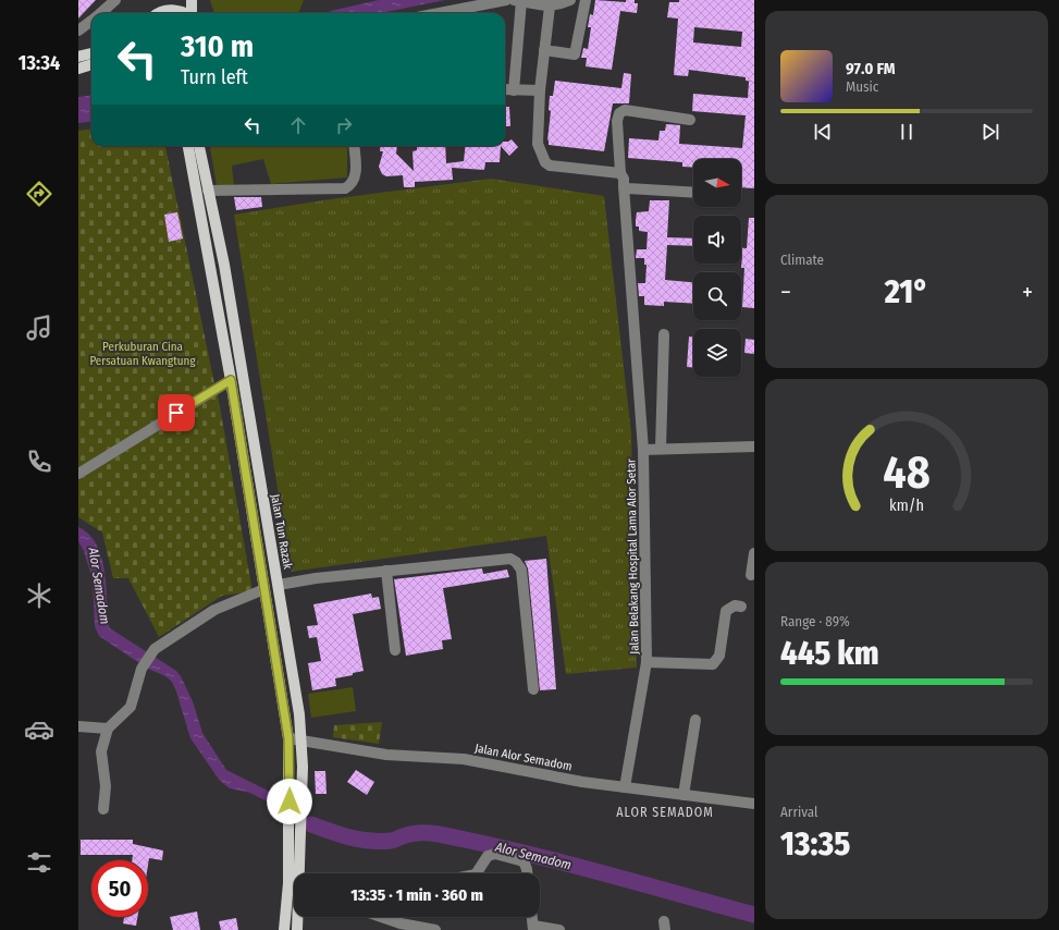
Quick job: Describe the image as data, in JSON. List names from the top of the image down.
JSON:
{
  "streets": {
    "main road": ["Jalan Tun Razak"],
    "street": ["Jalan Belakang Hospital Lama Alor Setar", "Jalan Alor Semadom"]
  },
  "crossings": [
    ["Jalan Tun Razak", "Jalan Alor Semadom"],
    ["Jalan Belakang Hospital Lama Alor Setar", "Jalan Alor Semadom"]
  ],
  "districts": ["ALOR SEMADOM"],
  "water": ["Alor Semadom"],
  "parks": ["Perkuburan Cina Persatuan Kwangtung"],
  "north": "right",
  "page": {
    "tabs": "13:34",
    "turn": ["310 m", "Turn left"],
    "song": ["97.0 FM", "Music"],
    "tile": [
      "Climate",
      ["Range · 89%", "445 km"],
      ["Arrival", "13:35"]
    ],
    "heat": ["−", "21°", "+"],
    "limit": "50",
    "trip": "13:35 · 1 min · 360 m",
    "gauge": ["48", "km/h"]
  }
}
